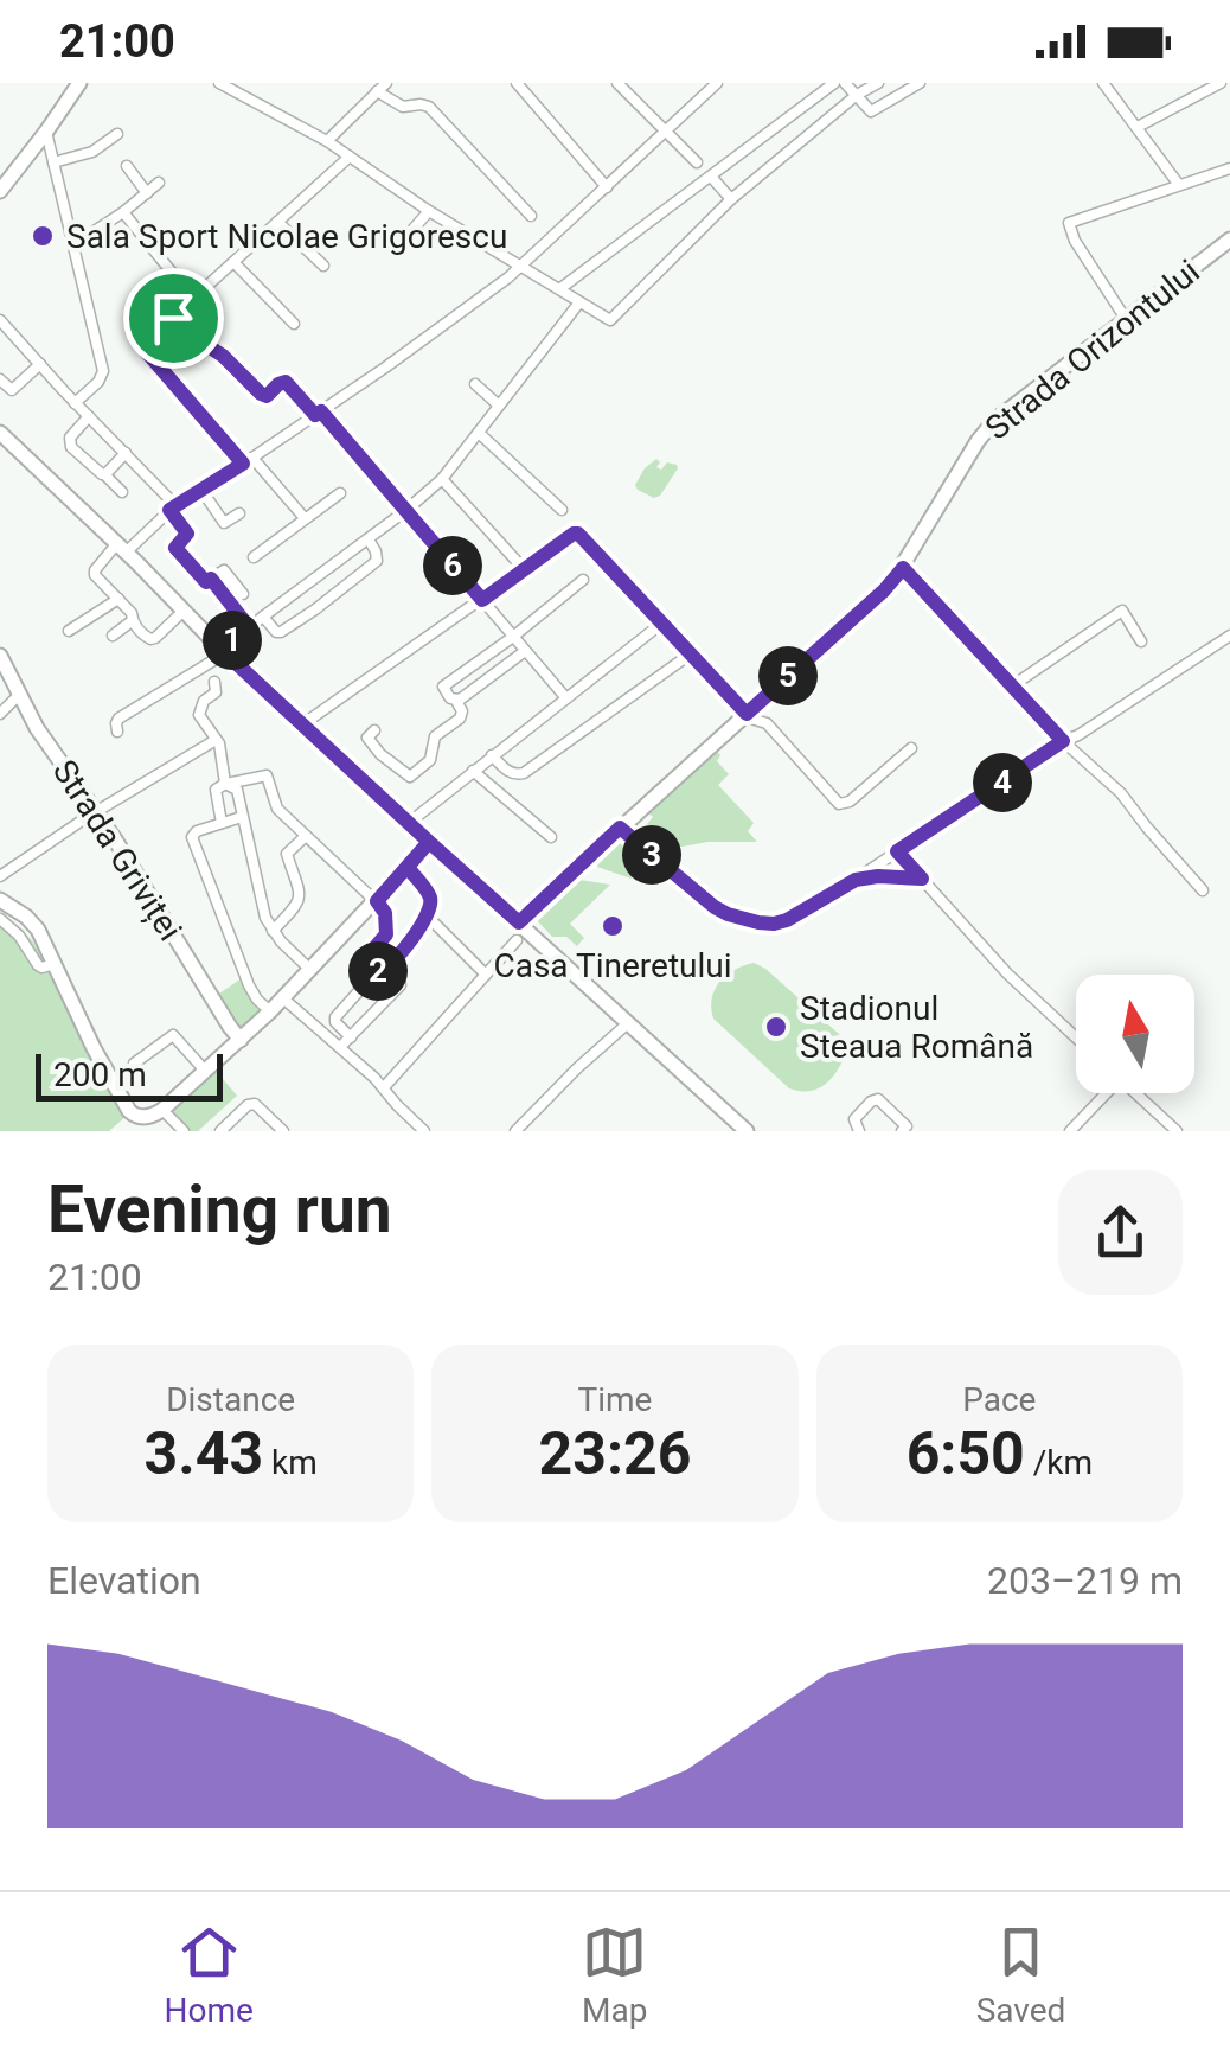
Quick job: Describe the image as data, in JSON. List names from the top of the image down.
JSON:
{
  "streets": {
    "main road": ["Strada Orizontului", "Strada Griviței"]
  },
  "places": ["Sala Sport Nicolae Grigorescu", "Casa Tineretului", "Stadionul Steaua Română"],
  "scale_bar": "200 m",
  "north": "top",
  "page": {
    "status": "21:00",
    "pins": [
      "6",
      "1",
      "5",
      "4",
      "3",
      "2"
    ],
    "scale": "200 m",
    "heading": ["Evening run", "21:00"],
    "stats": [
      ["Distance", "3.43 km"],
      ["Time", "23:26"],
      ["Pace", "6:50 /km"]
    ],
    "chart": ["Elevation", "203–219 m"],
    "tabs": ["Home", "Map", "Saved"]
  }
}
